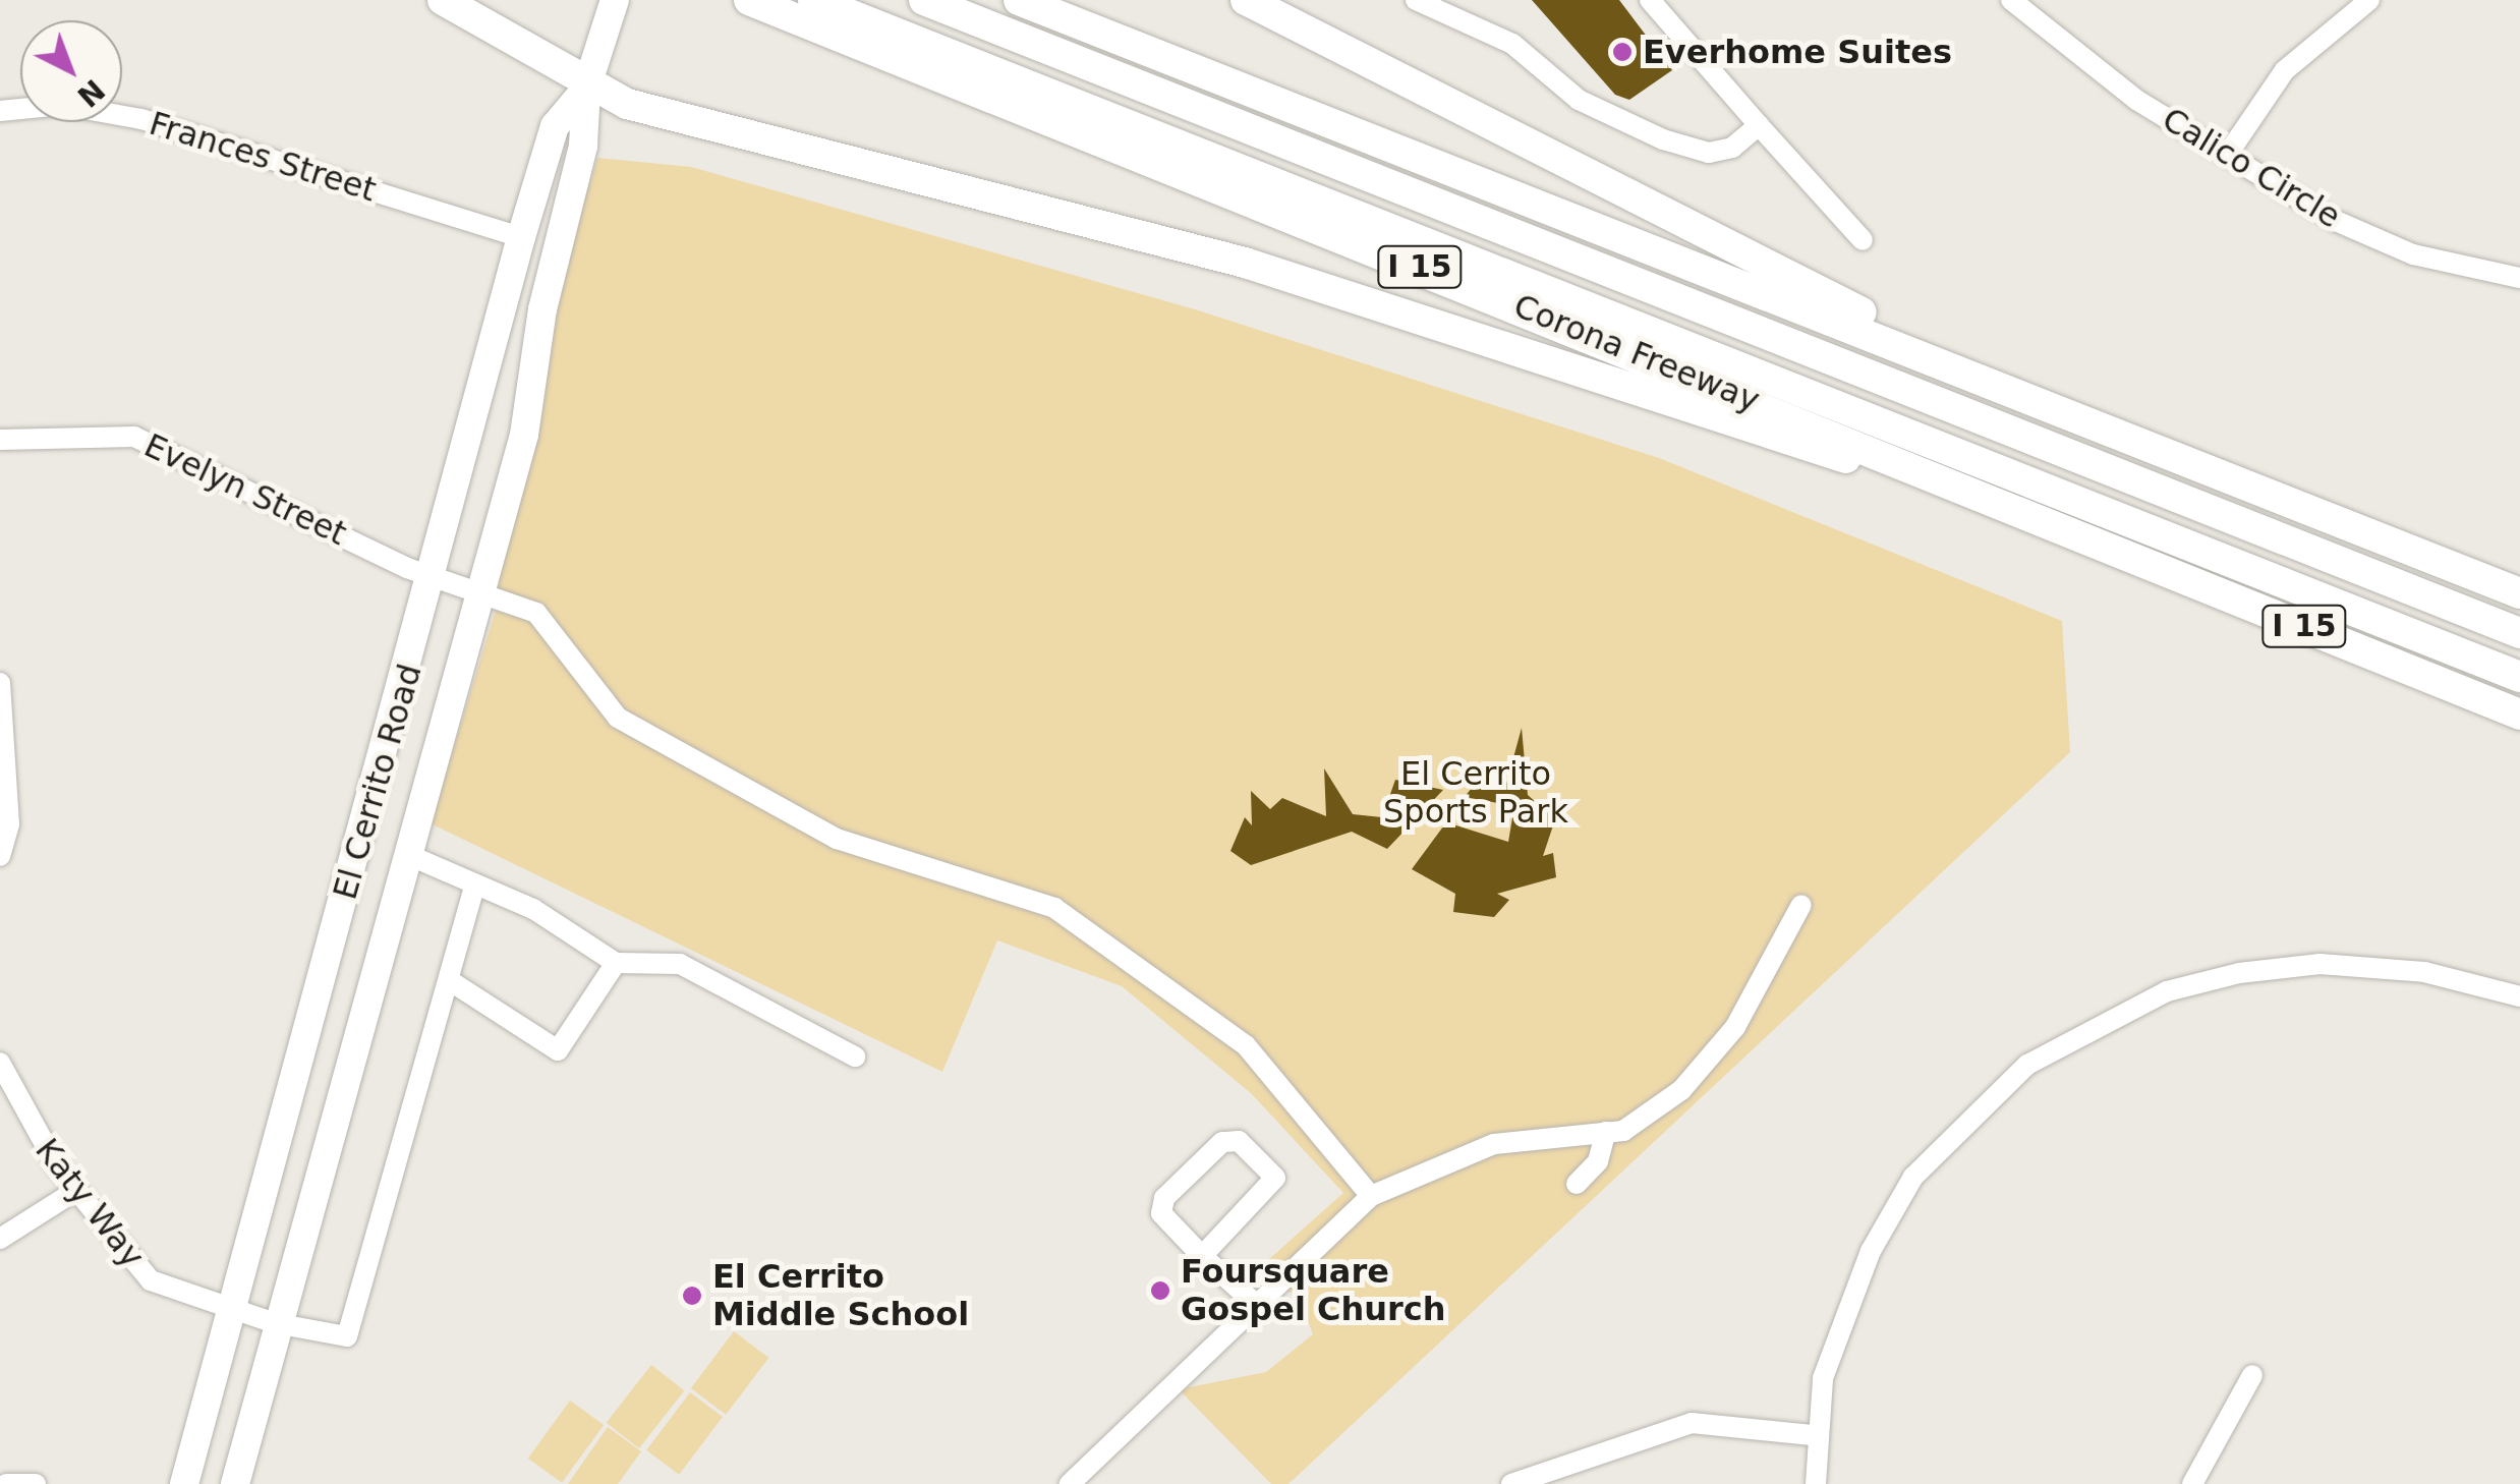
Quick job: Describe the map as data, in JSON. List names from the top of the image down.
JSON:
{
  "streets": {
    "highway": ["I 15", "Corona Freeway"],
    "main road": ["El Cerrito Road"],
    "street": [
      "Frances Street",
      "Calico Circle",
      "Evelyn Street",
      "Katy Way"
    ]
  },
  "crossings": [
    ["Frances Street", "El Cerrito Road"],
    ["Evelyn Street", "El Cerrito Road"],
    ["El Cerrito Road", "Katy Way"]
  ],
  "parks": ["El Cerrito Sports Park"],
  "places": ["Everhome Suites", "Foursquare Gospel Church", "El Cerrito Middle School"],
  "north": "bottom right"
}
